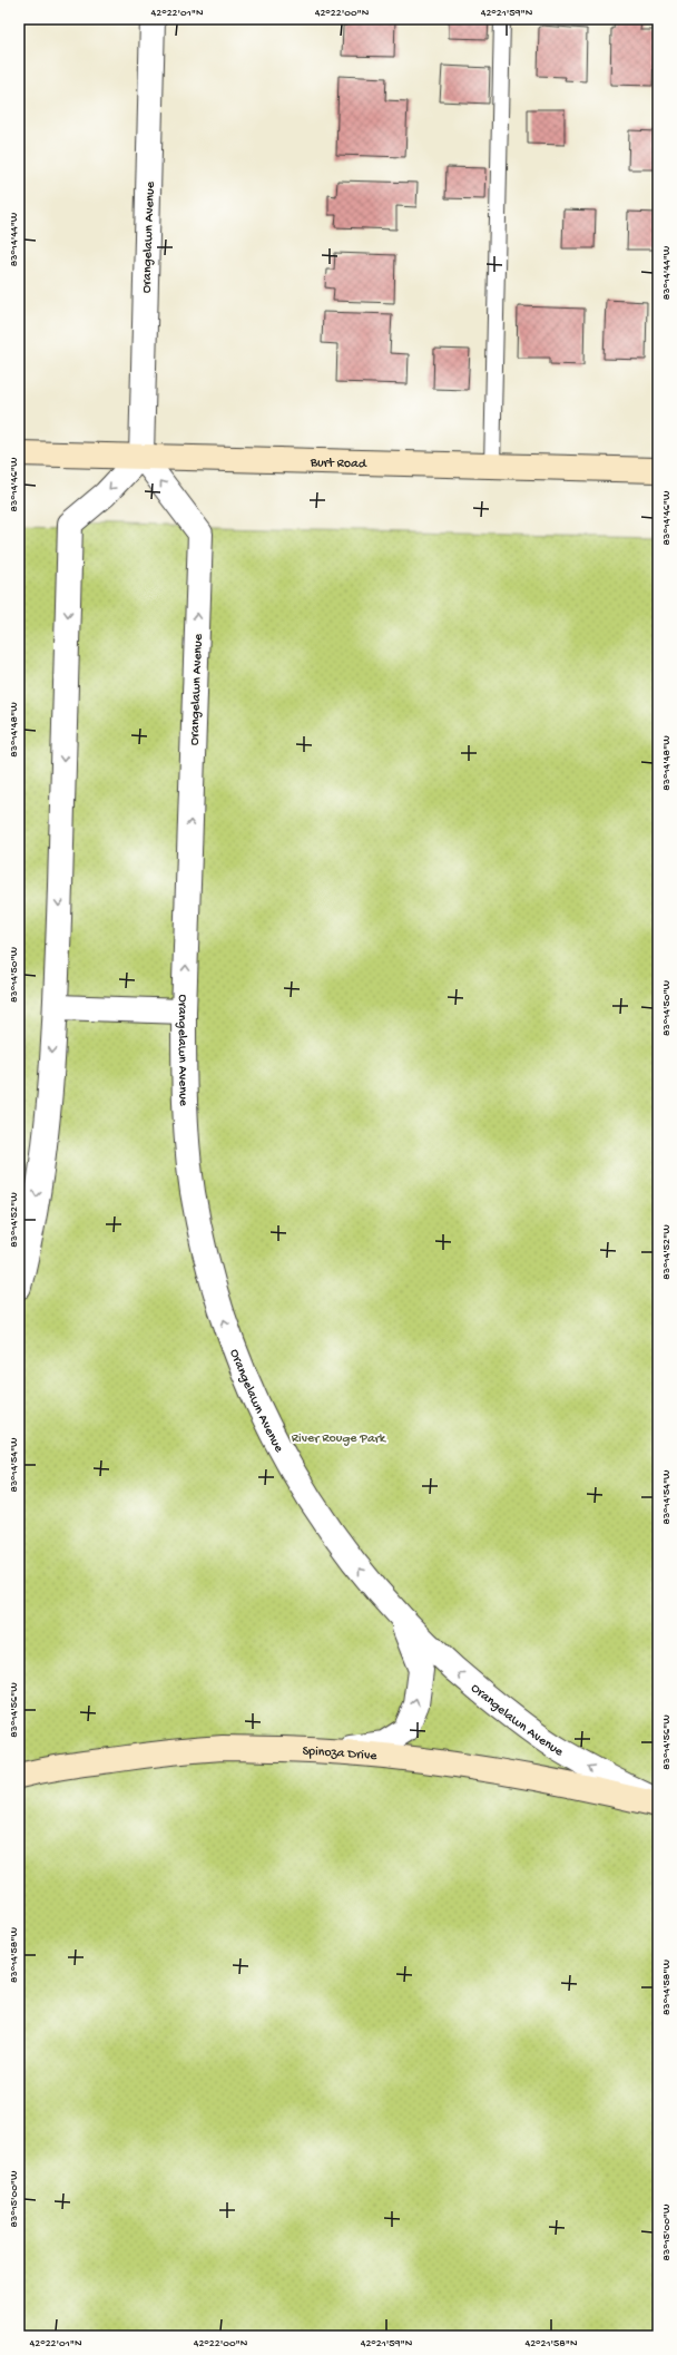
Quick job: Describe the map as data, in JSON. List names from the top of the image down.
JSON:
{
  "streets": {
    "street": ["Orangelawn Avenue", "Burt Road", "Spinoza Drive"]
  },
  "crossings": [
    ["Orangelawn Avenue", "Burt Road"],
    ["Orangelawn Avenue", "Spinoza Drive"]
  ],
  "one_way": ["Orangelawn Avenue"],
  "parks": ["River Rouge Park"],
  "coordinates": [
    "42°22'01\"N",
    "42°22'00\"N",
    "42°21'59\"N",
    "83°14'44\"W",
    "83°14'46\"W",
    "83°14'48\"W",
    "83°14'50\"W",
    "83°14'52\"W",
    "83°14'54\"W",
    "83°14'56\"W",
    "83°14'58\"W",
    "83°15'00\"W",
    "42°21'58\"N"
  ]
}
